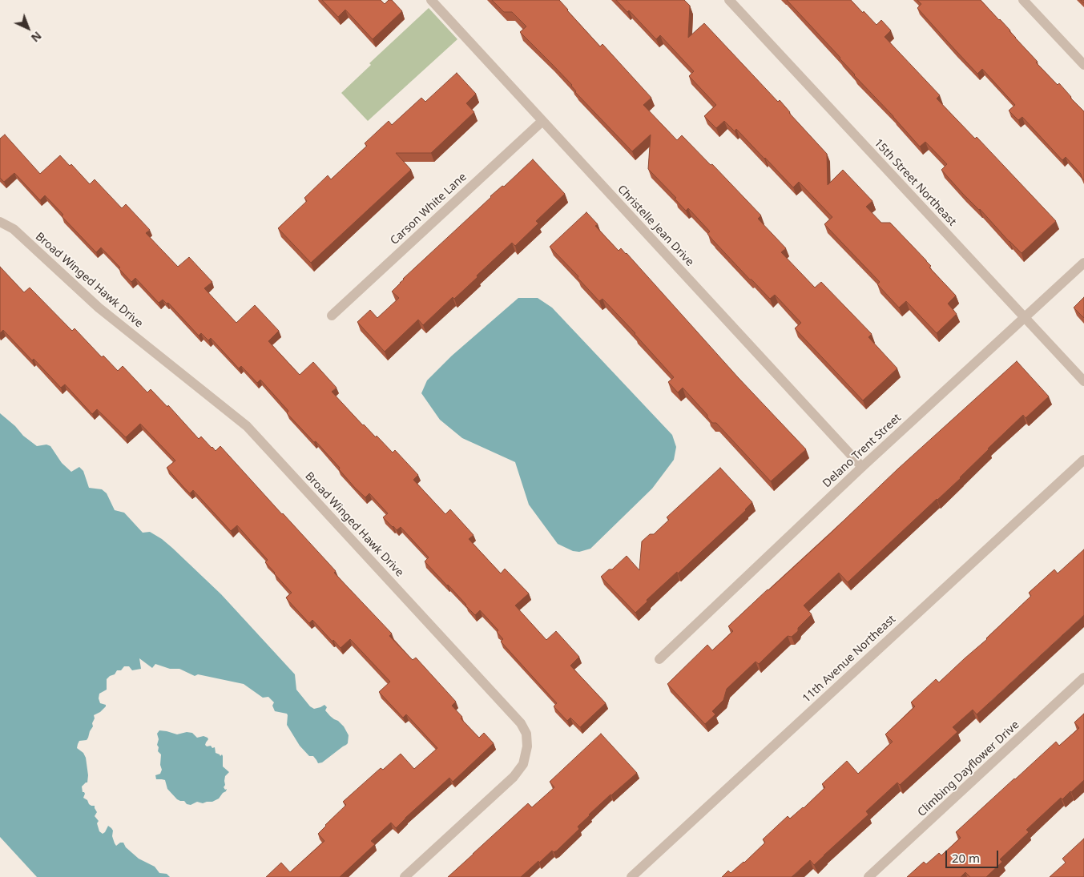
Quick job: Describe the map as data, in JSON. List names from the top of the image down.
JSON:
{
  "streets": {
    "street": [
      "15th Street Northeast",
      "Carson White Lane",
      "Christelle Jean Drive",
      "Broad Winged Hawk Drive",
      "Delano Trent Street",
      "11th Avenue Northeast",
      "Climbing Dayflower Drive"
    ]
  },
  "crossings": [
    ["15th Street Northeast", "Delano Trent Street"],
    ["Carson White Lane", "Christelle Jean Drive"],
    ["Christelle Jean Drive", "Delano Trent Street"]
  ],
  "scale_bar": "20 m",
  "north": "bottom right"
}
